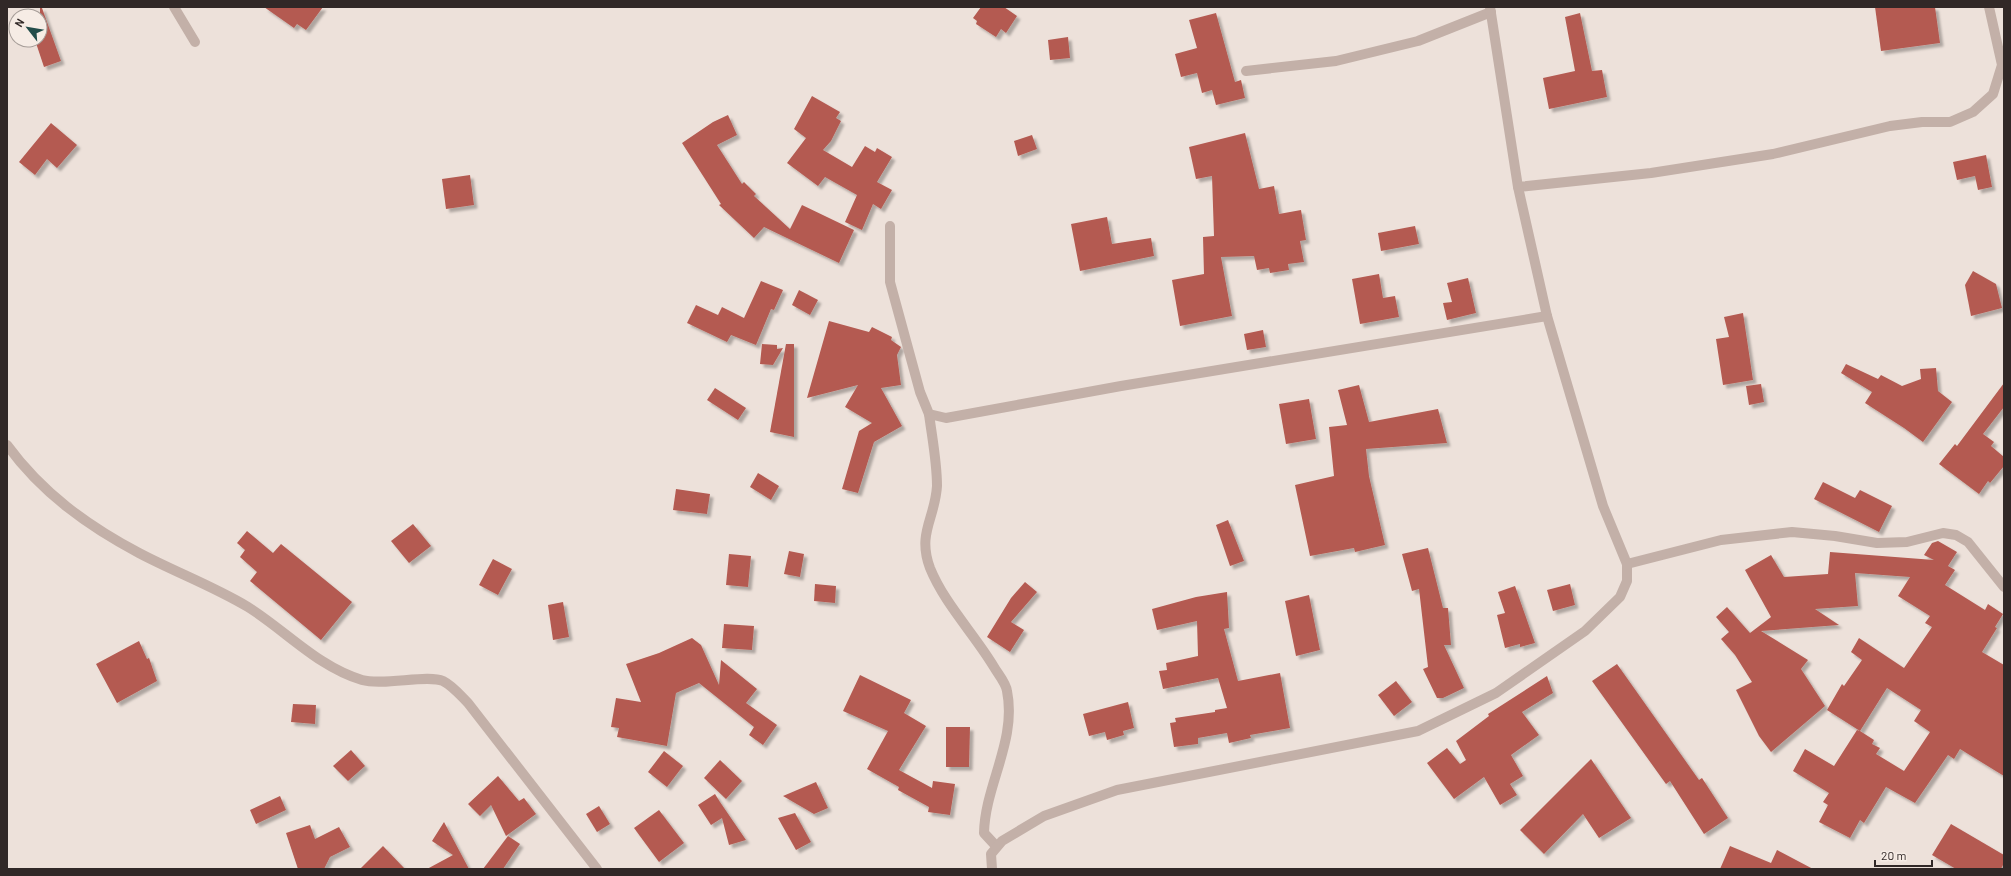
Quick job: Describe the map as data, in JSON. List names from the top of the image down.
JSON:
{
  "scale_bar": "20 m",
  "north": "top left"
}
